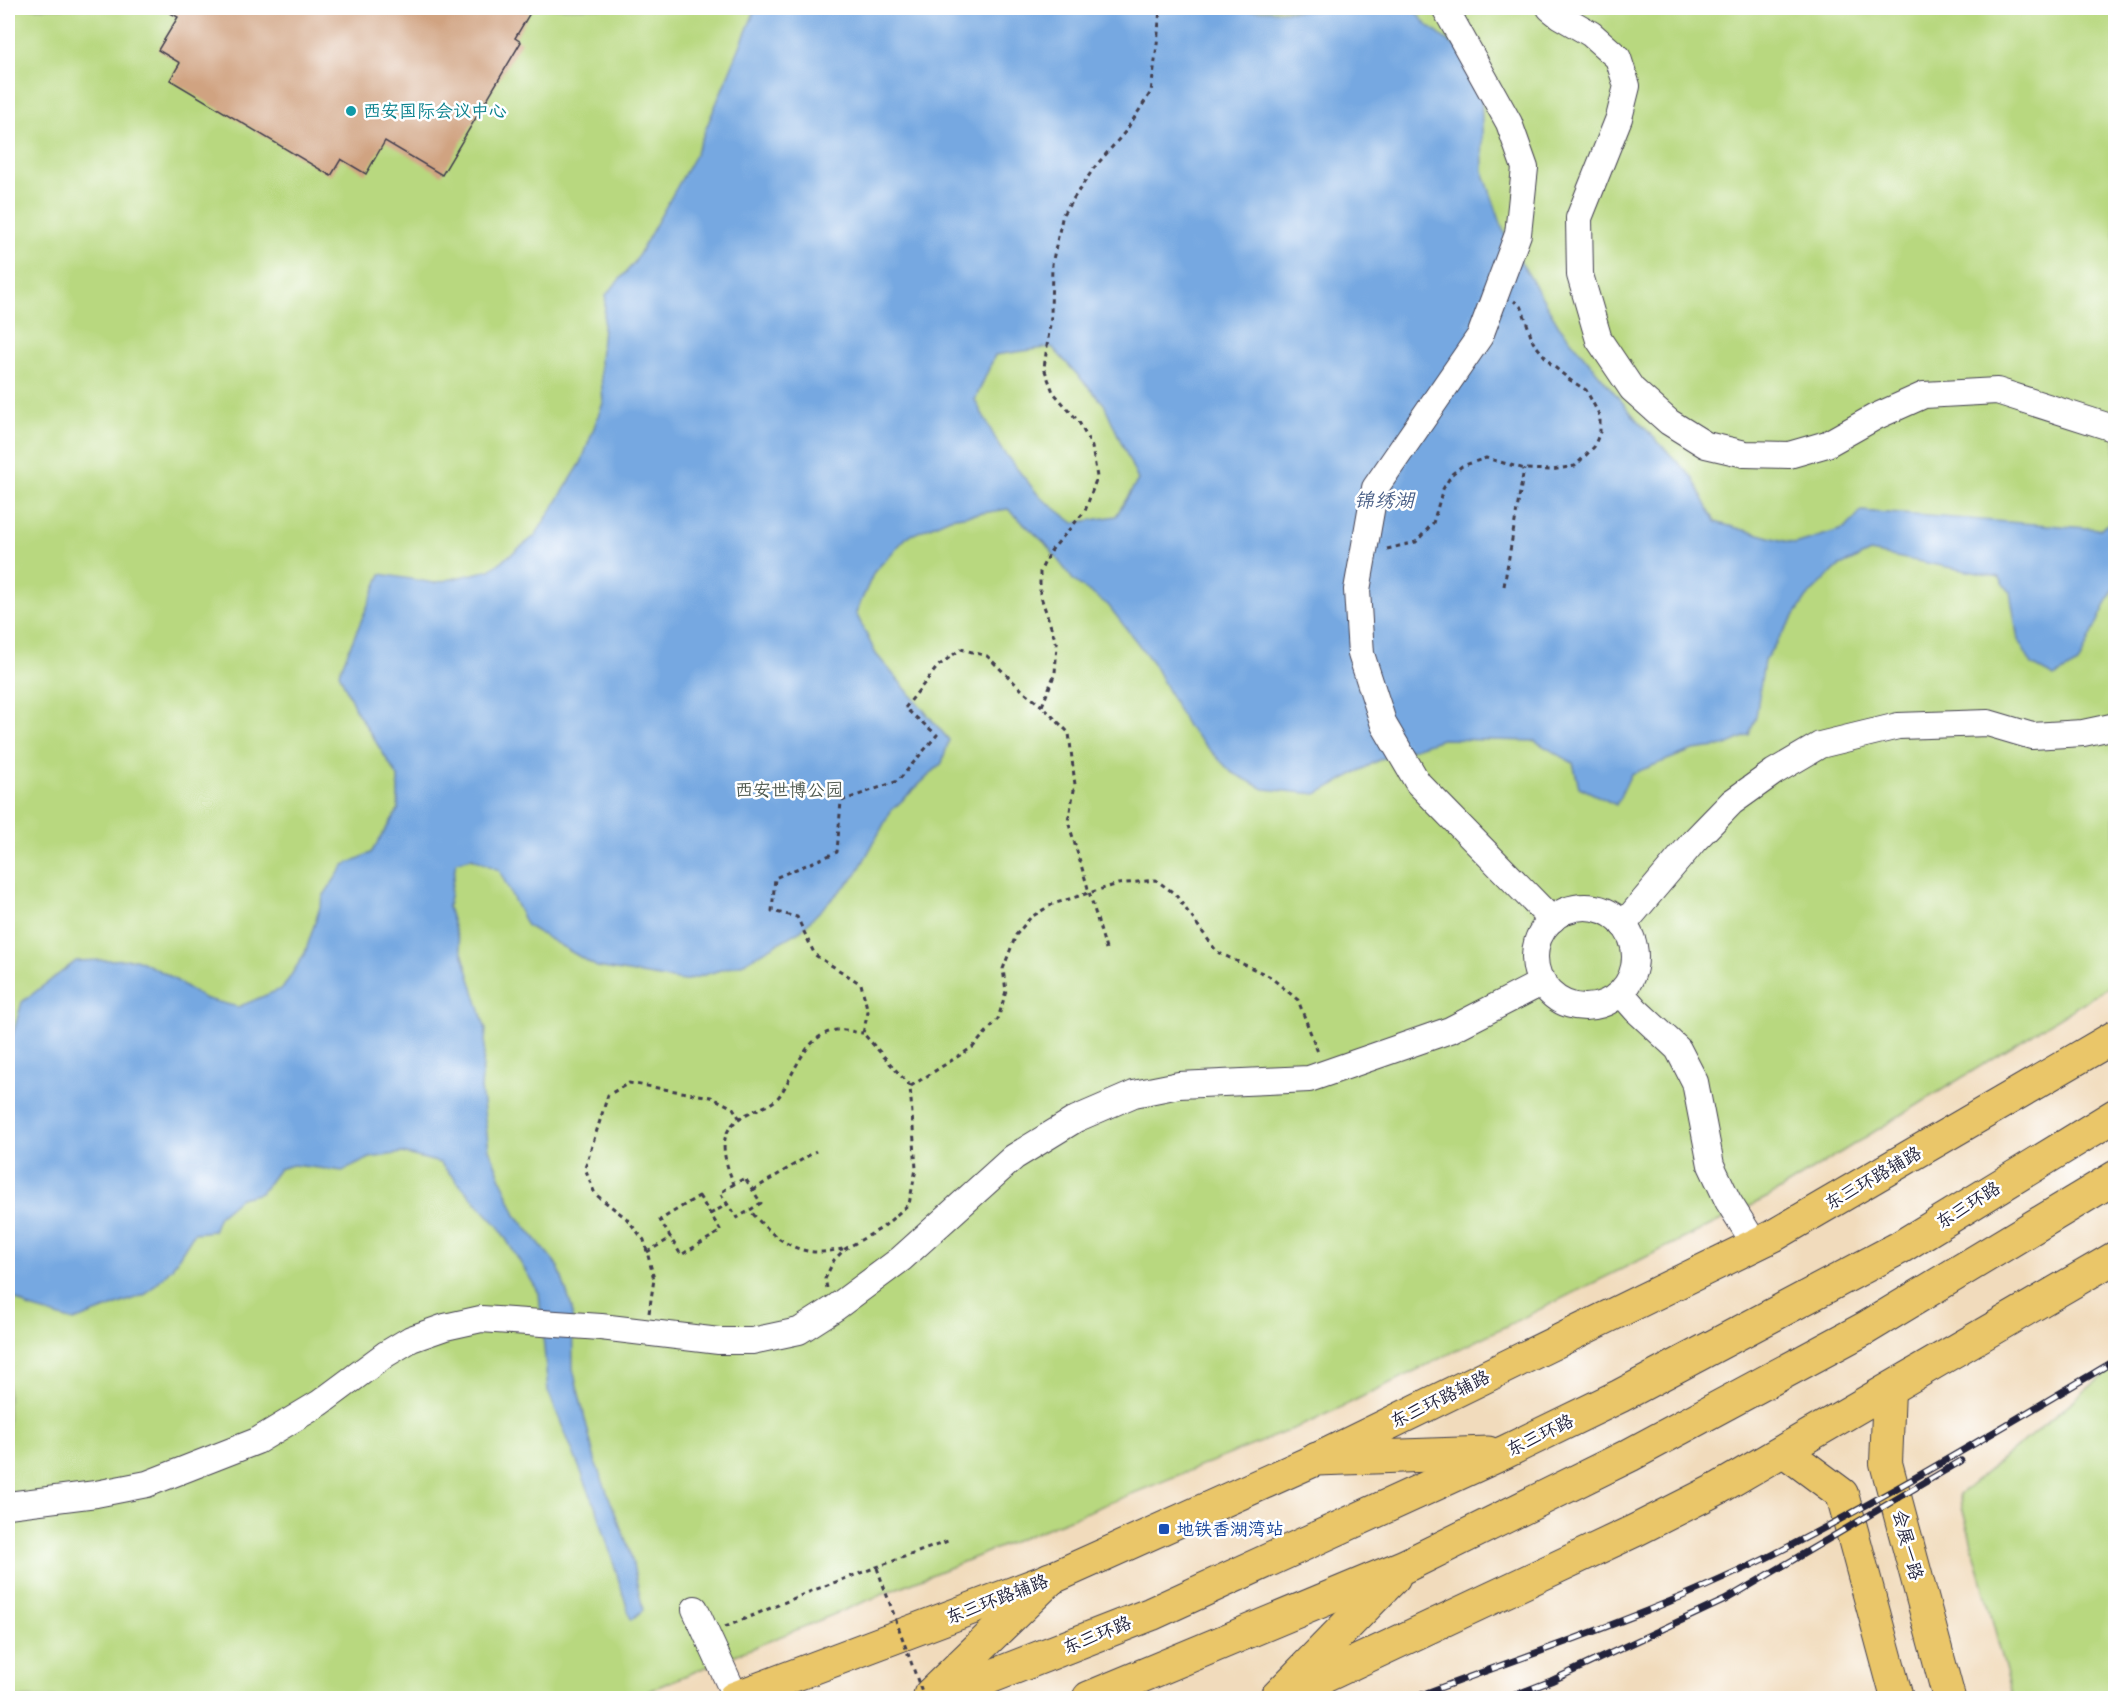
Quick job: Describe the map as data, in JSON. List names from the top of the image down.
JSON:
{
  "streets": {
    "highway": ["东三环路"],
    "main road": ["东三环路辅路", "会展一路"]
  },
  "water": ["锦绣湖"],
  "parks": ["西安世博公园"],
  "places": {
    "other": ["西安国际会议中心"],
    "transit": ["地铁香湖湾站"]
  }
}
